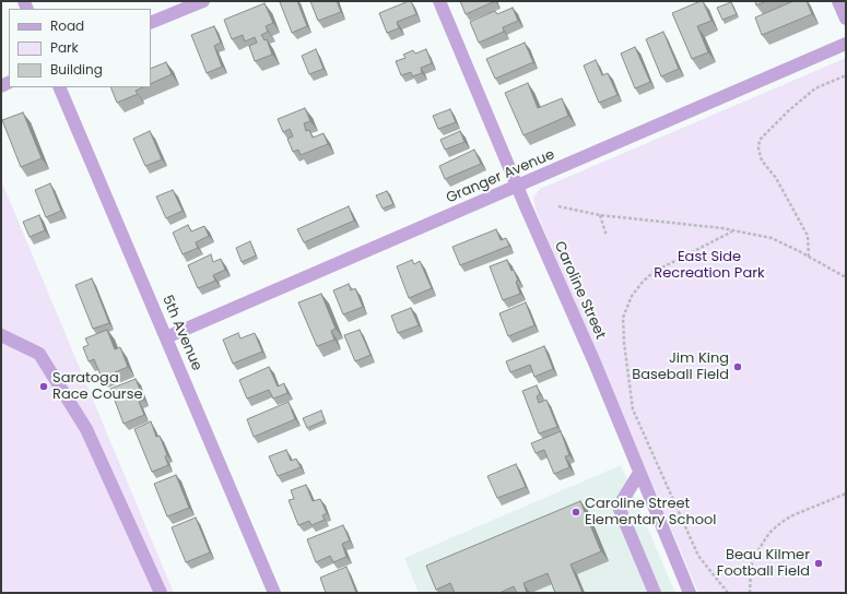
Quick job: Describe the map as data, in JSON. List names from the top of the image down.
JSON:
{
  "streets": {
    "street": ["Granger Avenue", "Caroline Street", "5th Avenue"]
  },
  "crossings": [
    ["Granger Avenue", "Caroline Street"],
    ["Granger Avenue", "5th Avenue"]
  ],
  "parks": ["East Side Recreation Park"],
  "places": [
    "Jim King Baseball Field",
    "Saratoga Race Course",
    "Caroline Street Elementary School",
    "Beau Kilmer Football Field"
  ],
  "legend": ["Road", "Park", "Building"]
}
